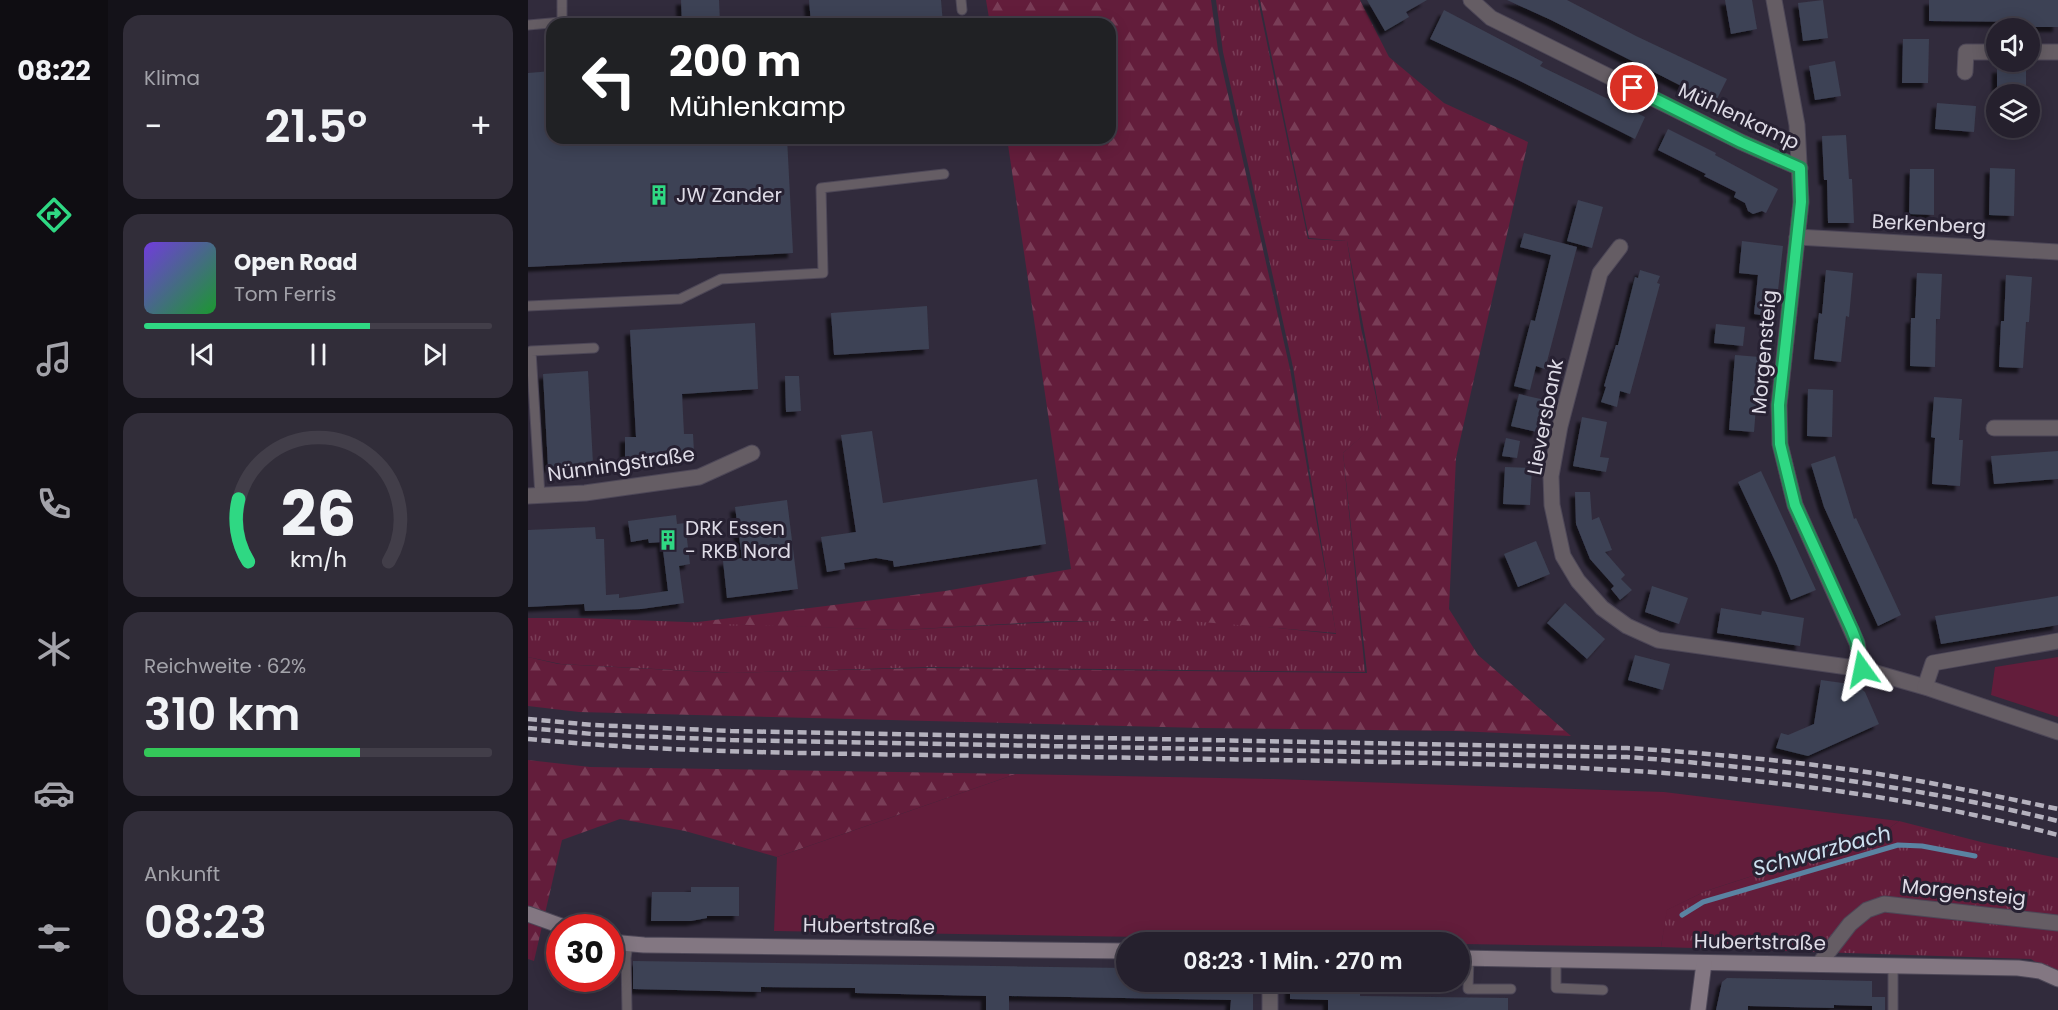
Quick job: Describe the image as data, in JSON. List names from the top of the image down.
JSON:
{
  "streets": {
    "street": [
      "Mühlenkamp",
      "Berkenberg",
      "Morgensteig",
      "Lieversbank",
      "Nünningstraße",
      "Hubertstraße"
    ]
  },
  "crossings": [
    ["Mühlenkamp", "Morgensteig"],
    ["Berkenberg", "Morgensteig"],
    ["Morgensteig", "Lieversbank"],
    ["Morgensteig", "Hubertstraße"]
  ],
  "water": ["Schwarzbach"],
  "places": {
    "building": ["JW Zander", "DRK Essen - RKB Nord"]
  },
  "page": {
    "tabs": "08:22",
    "tile": [
      "Klima",
      ["Reichweite · 62%", "310 km"],
      ["Ankunft", "08:23"]
    ],
    "turn": ["200 m", "Mühlenkamp"],
    "heat": ["−", "21.5°", "+"],
    "song": ["Open Road", "Tom Ferris"],
    "limit": "30",
    "trip": "08:23 · 1 Min. · 270 m",
    "gauge": ["26", "km/h"]
  }
}
